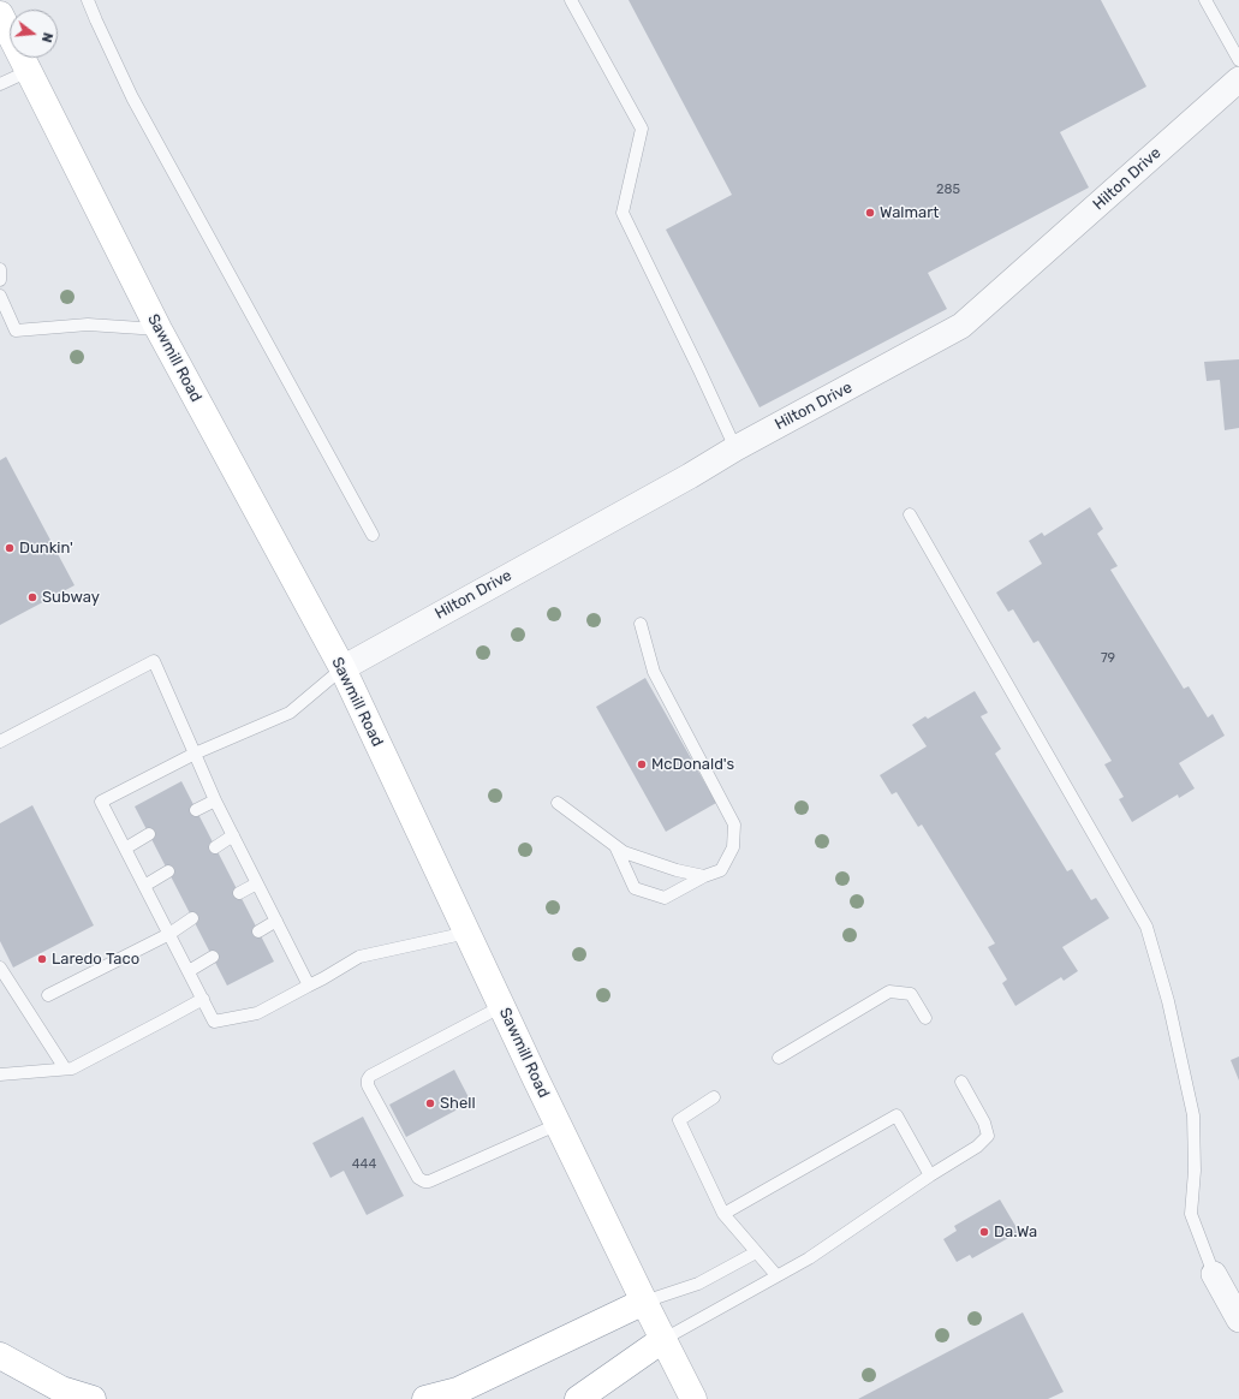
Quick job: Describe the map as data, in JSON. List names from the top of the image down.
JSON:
{
  "streets": {
    "main road": ["Sawmill Road"],
    "street": ["Hilton Drive"]
  },
  "crossings": [
    ["Hilton Drive", "Sawmill Road"]
  ],
  "places": [
    "Walmart",
    "Dunkin'",
    "Subway",
    "McDonald's",
    "Laredo Taco",
    "Shell",
    "Da.Wa"
  ],
  "house_numbers": ["285", "79", "444"],
  "north": "right"
}
